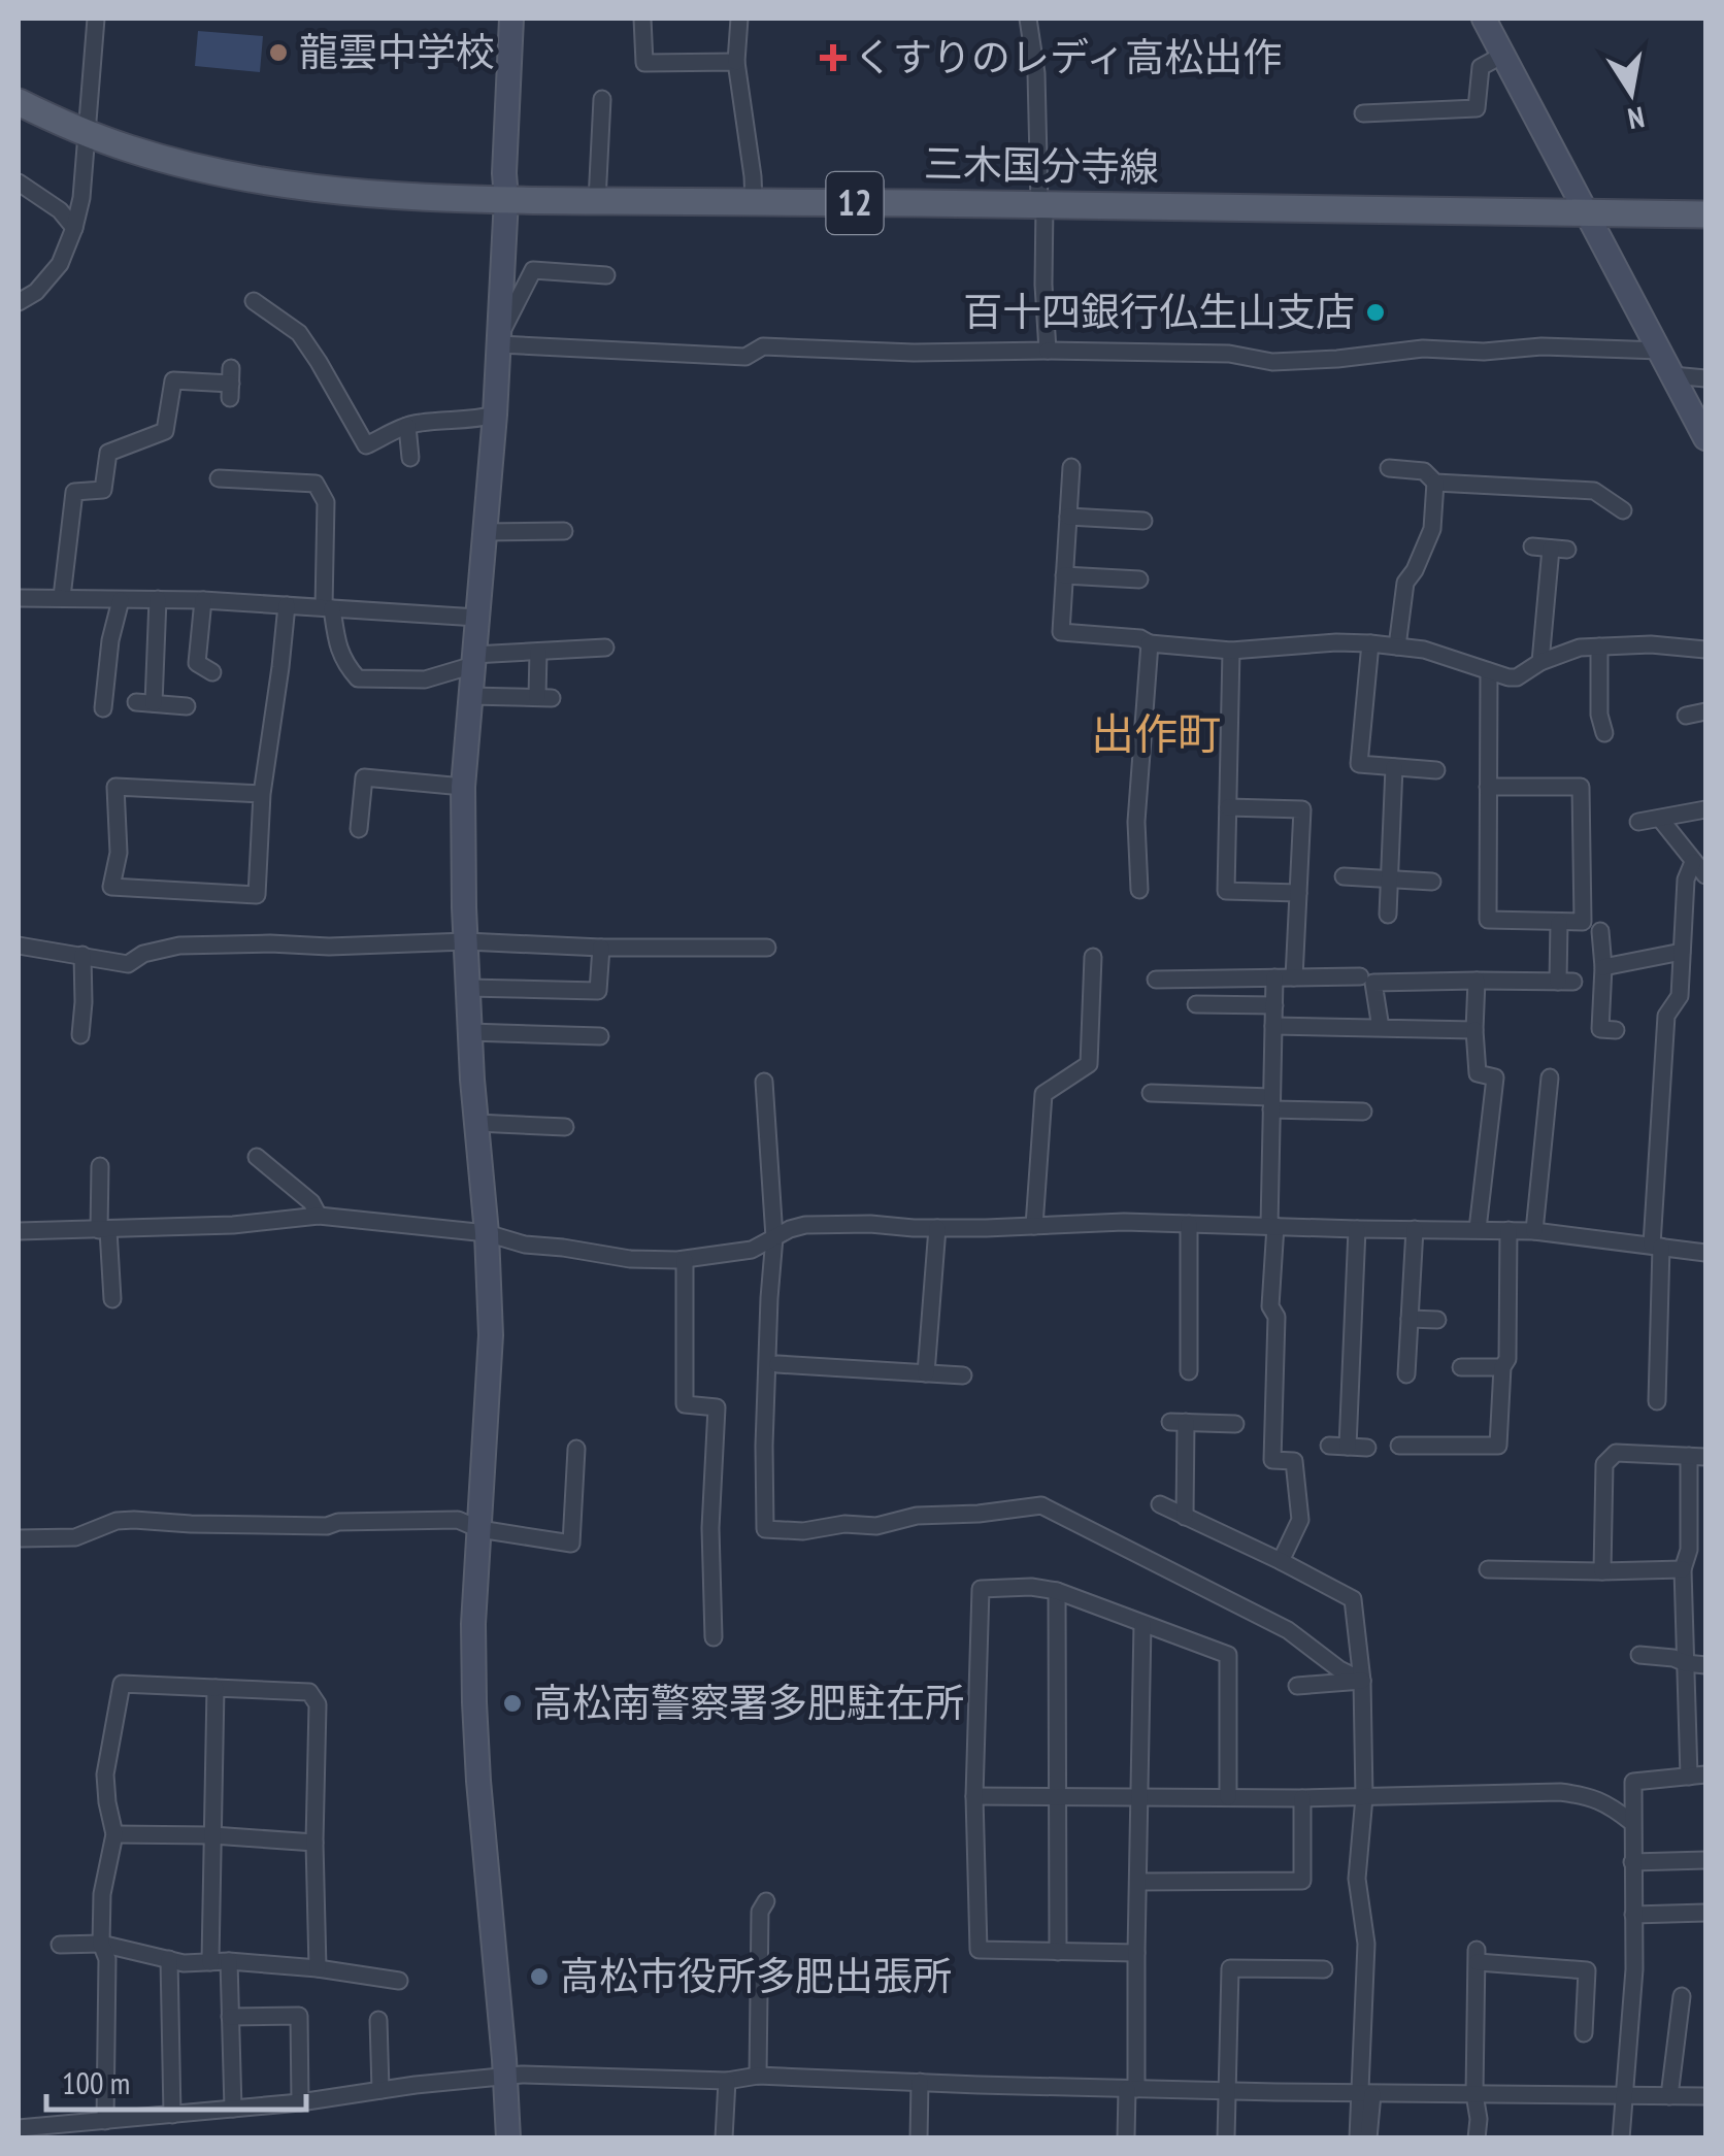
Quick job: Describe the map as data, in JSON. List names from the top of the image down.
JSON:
{
  "streets": {
    "main road": ["三木国分寺線", "12"]
  },
  "districts": ["出作町"],
  "places": {
    "other": [
      "龍雲中学校",
      "百十四銀行仏生山支店",
      "高松南警察署多肥駐在所",
      "高松市役所多肥出張所"
    ],
    "health": ["くすりのレディ高松出作"]
  },
  "scale_bar": "100 m",
  "north": "bottom"
}
